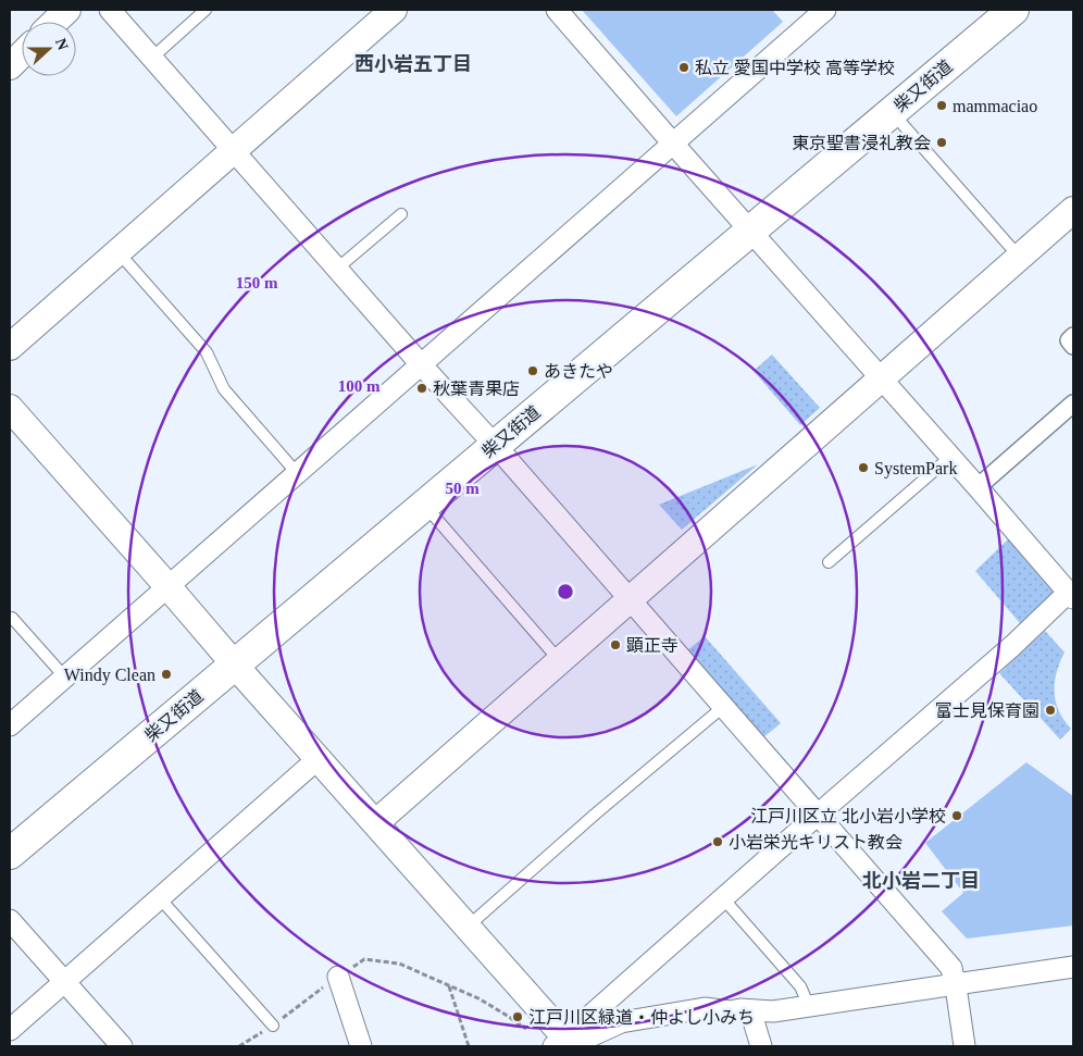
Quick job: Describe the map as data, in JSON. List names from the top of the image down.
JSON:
{
  "streets": {
    "main road": ["柴又街道"]
  },
  "districts": ["西小岩五丁目", "北小岩二丁目"],
  "places": [
    "私立 愛国中学校 高等学校",
    "mammaciao",
    "東京聖書浸礼教会",
    "あきたや",
    "秋葉青果店",
    "SystemPark",
    "顕正寺",
    "Windy Clean",
    "富士見保育園",
    "江戸川区立 北小岩小学校",
    "小岩栄光キリスト教会",
    "江戸川区緑道・仲よし小みち"
  ],
  "north": "right",
  "rings": ["150 m", "100 m", "50 m"]
}
